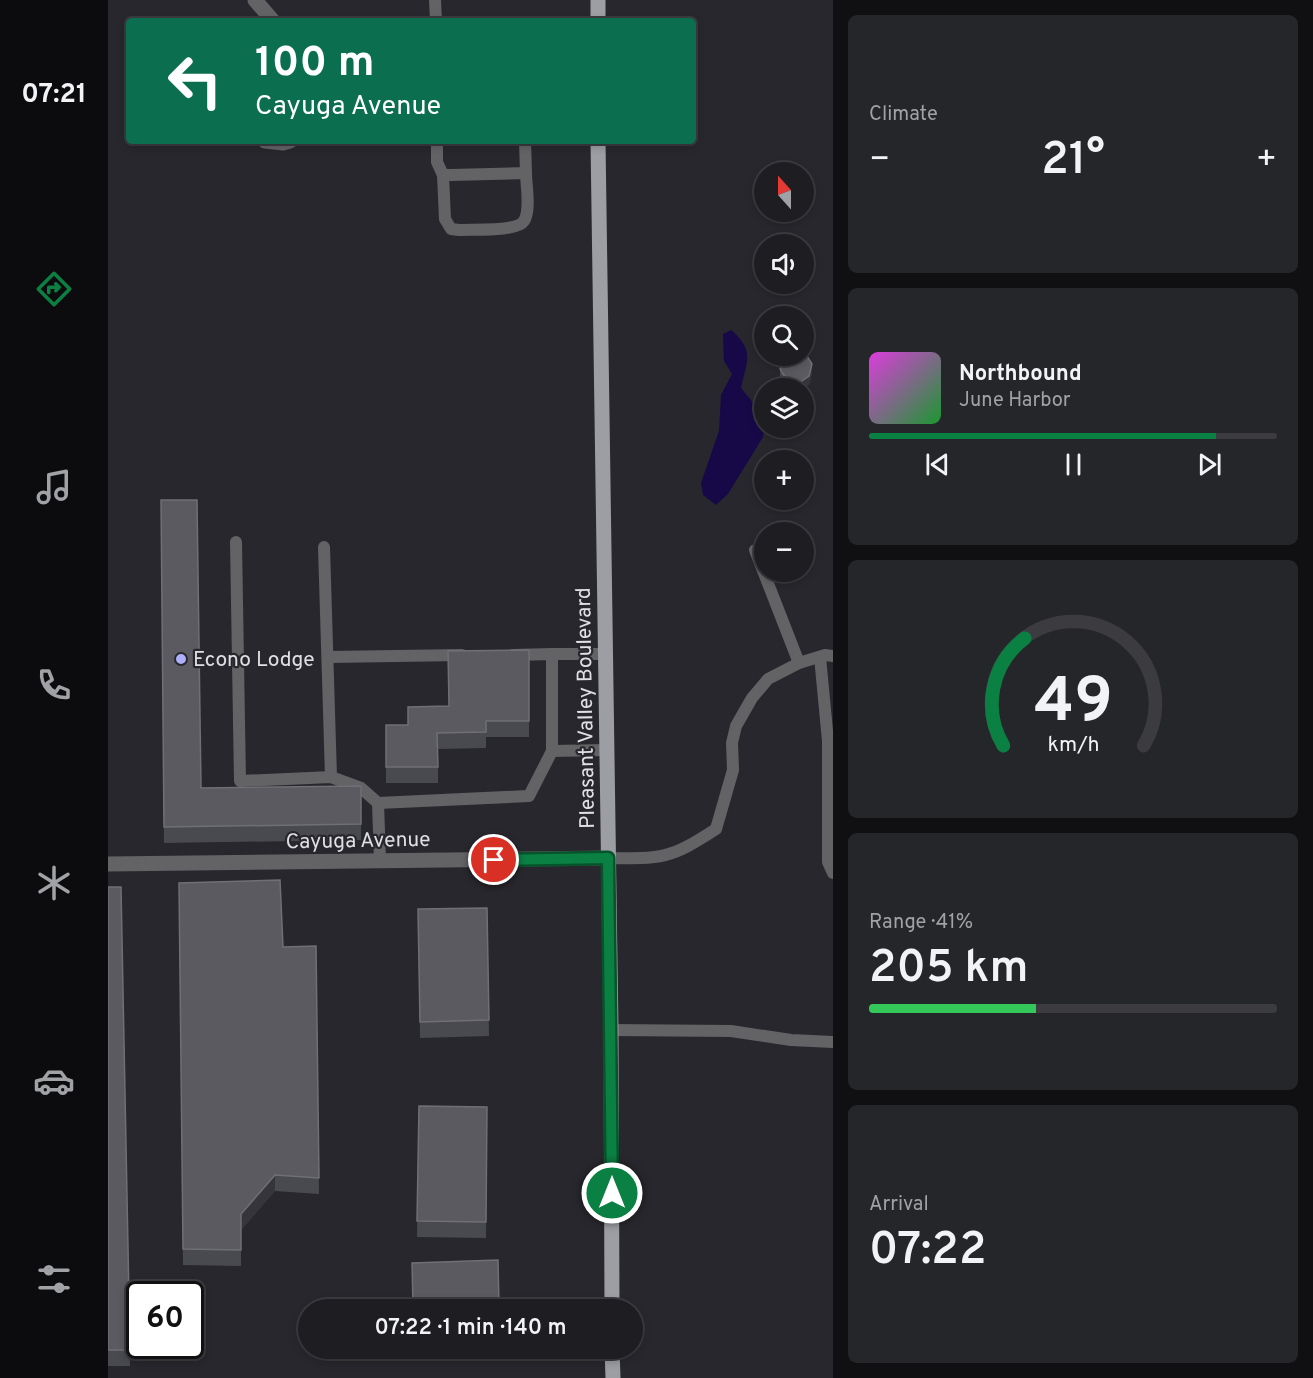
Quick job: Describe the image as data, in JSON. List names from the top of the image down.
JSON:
{
  "streets": {
    "main road": ["Pleasant Valley Boulevard"],
    "street": ["Cayuga Avenue"]
  },
  "crossings": [
    ["Pleasant Valley Boulevard", "Cayuga Avenue"]
  ],
  "places": ["Econo Lodge"],
  "north": "top",
  "page": {
    "tabs": "07:21",
    "tile": [
      "Climate",
      ["Range · 41%", "205 km"],
      ["Arrival", "07:22"]
    ],
    "turn": ["100 m", "Cayuga Avenue"],
    "heat": ["−", "21°", "+"],
    "map_buttons": ["+", "−"],
    "song": ["Northbound", "June Harbor"],
    "limit": "60",
    "trip": "07:22 · 1 min · 140 m",
    "gauge": ["49", "km/h"]
  }
}
